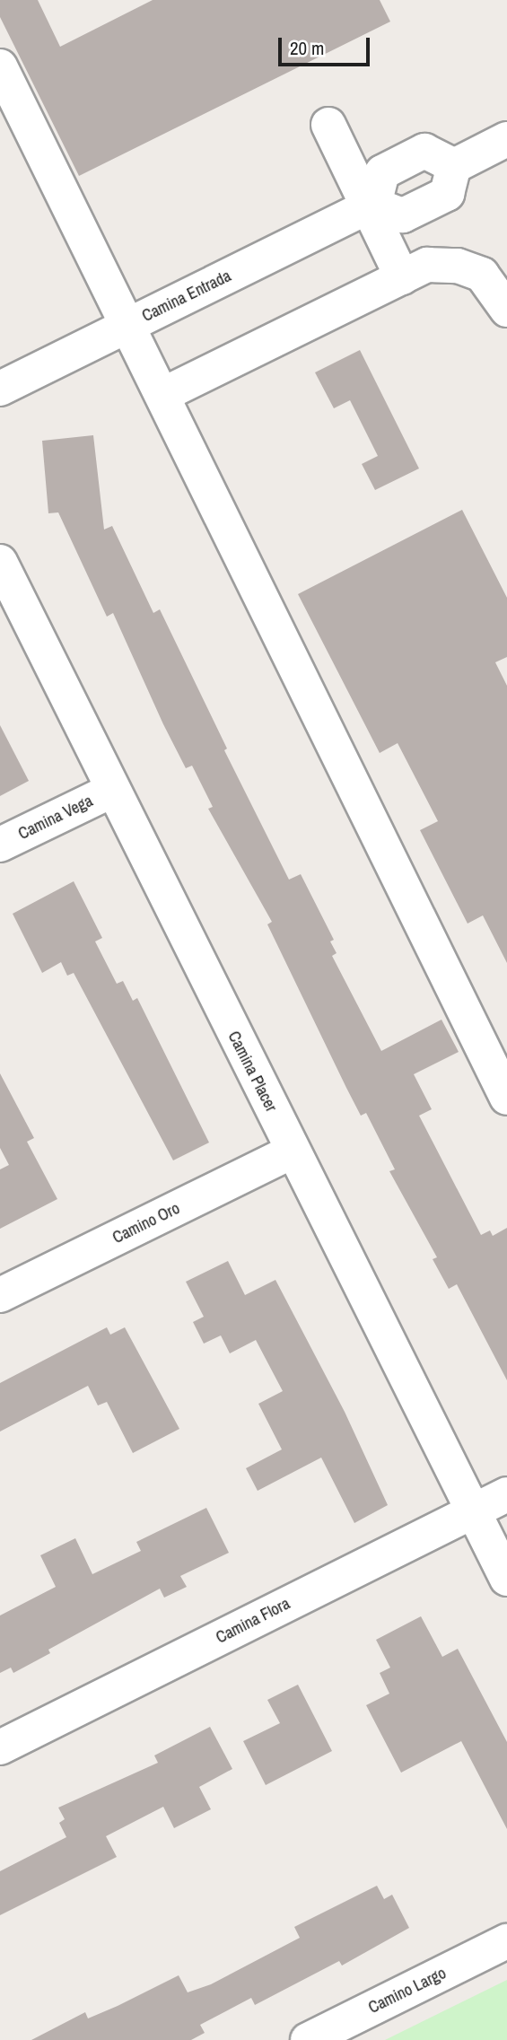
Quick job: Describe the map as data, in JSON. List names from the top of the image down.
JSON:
{
  "streets": {
    "street": [
      "Camina Entrada",
      "Camina Vega",
      "Camina Placer",
      "Camino Oro",
      "Camina Flora",
      "Camino Largo"
    ]
  },
  "crossings": [
    ["Camina Vega", "Camina Placer"],
    ["Camina Placer", "Camino Oro"],
    ["Camina Placer", "Camina Flora"]
  ],
  "scale_bar": "20 m"
}
